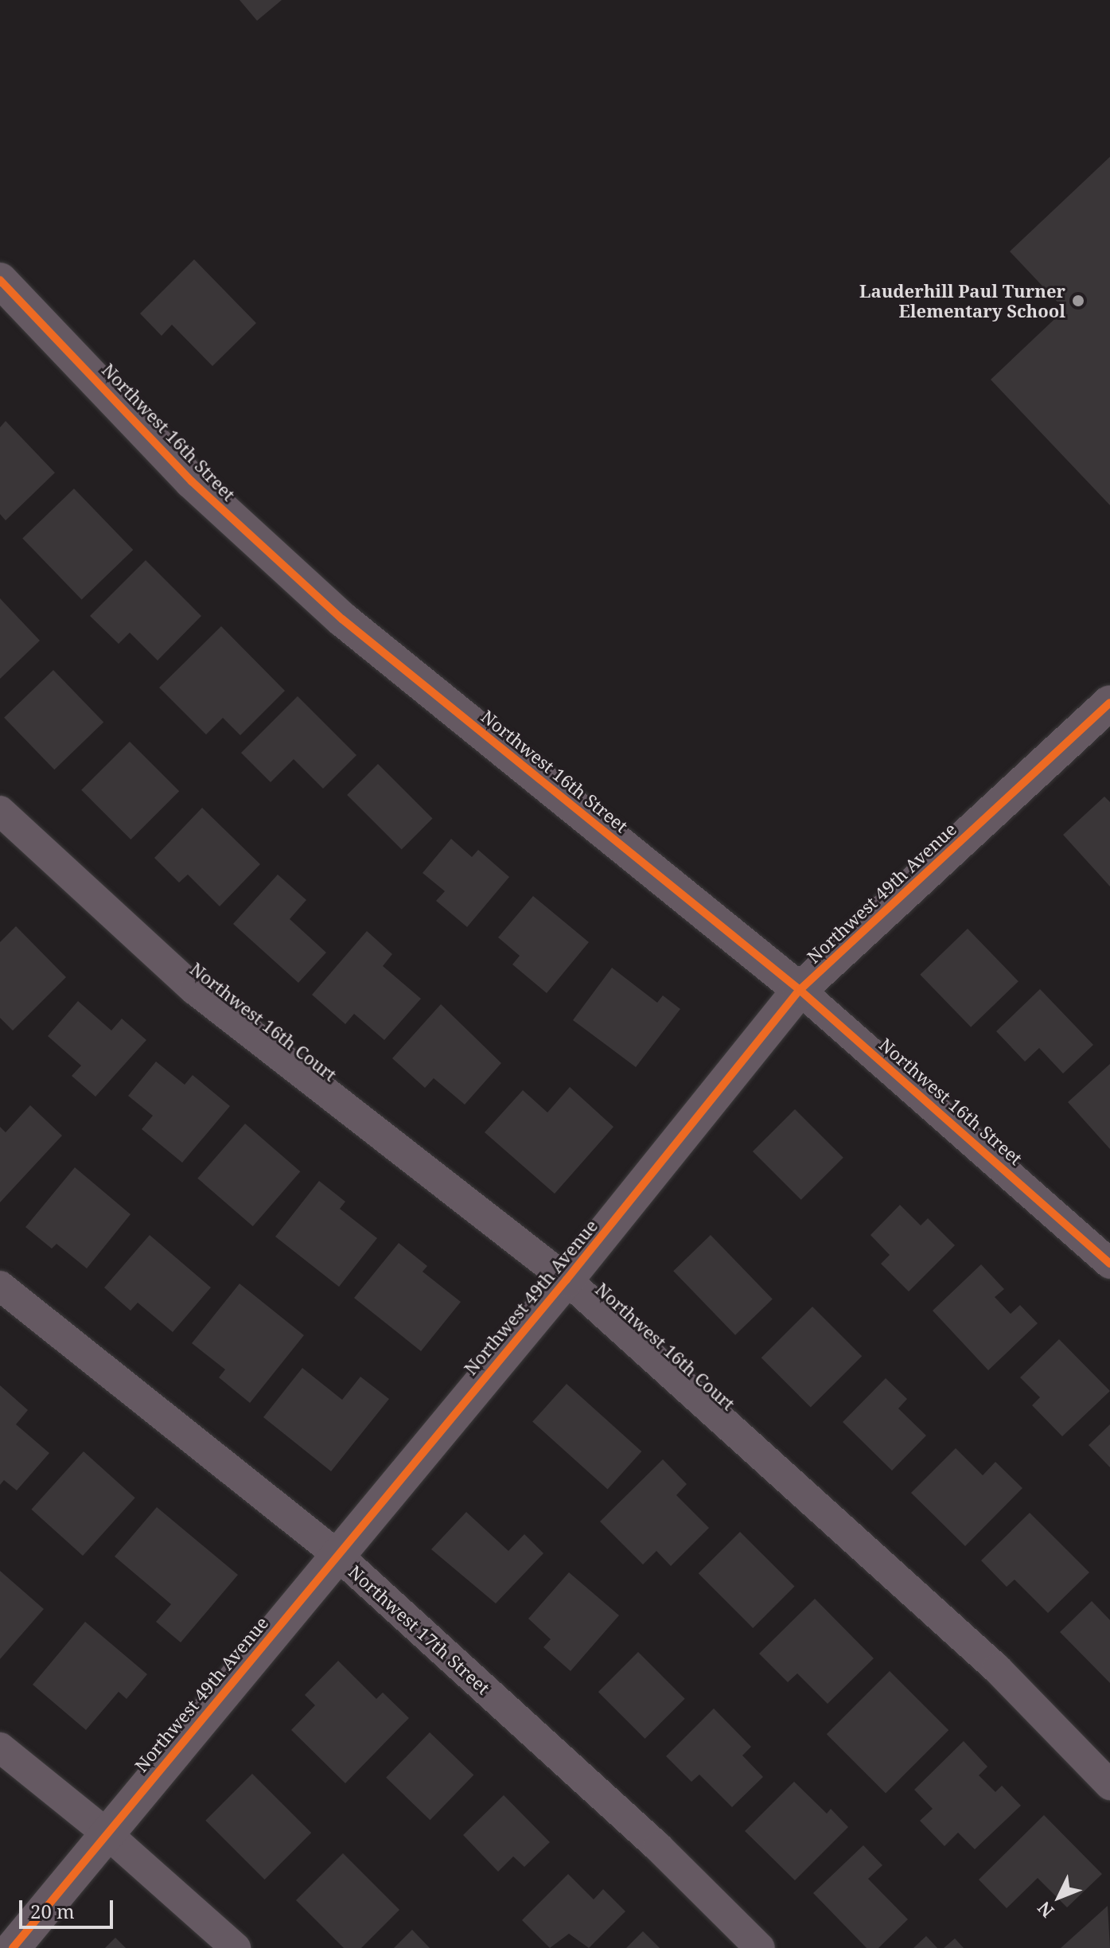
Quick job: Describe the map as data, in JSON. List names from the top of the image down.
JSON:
{
  "streets": {
    "street": [
      "Northwest 16th Street",
      "Northwest 49th Avenue",
      "Northwest 16th Court",
      "Northwest 17th Street"
    ]
  },
  "crossings": [
    ["Northwest 16th Street", "Northwest 49th Avenue"],
    ["Northwest 49th Avenue", "Northwest 16th Court"],
    ["Northwest 49th Avenue", "Northwest 17th Street"]
  ],
  "places": ["Lauderhill Paul Turner Elementary School"],
  "scale_bar": "20 m",
  "north": "bottom left"
}
